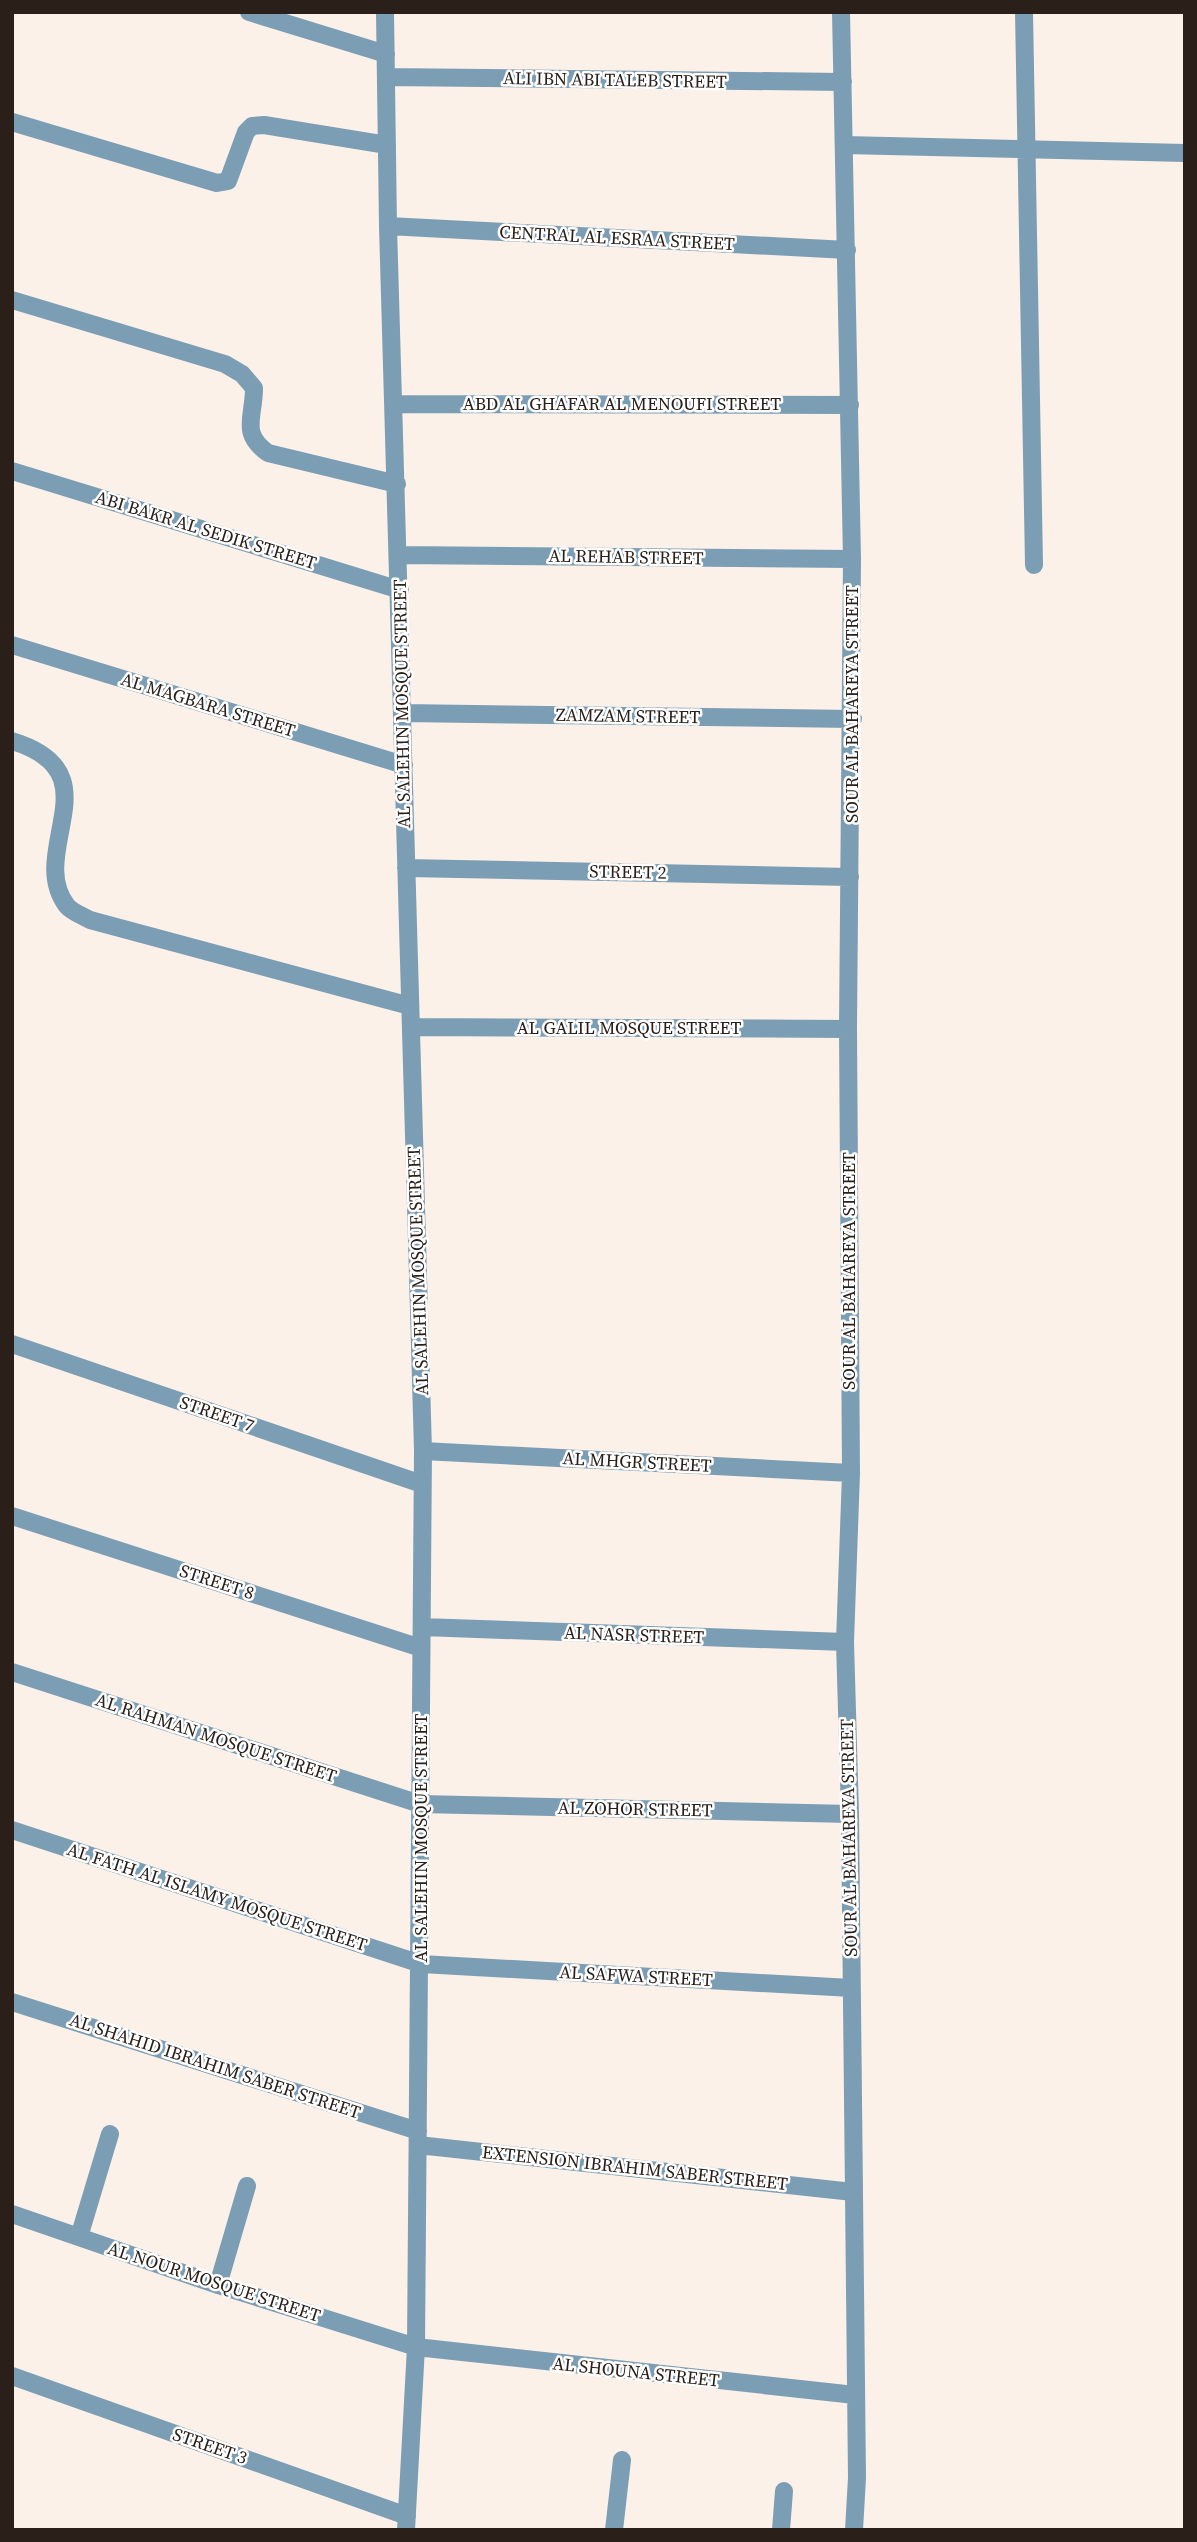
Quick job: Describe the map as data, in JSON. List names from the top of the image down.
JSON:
{
  "streets": {
    "street": [
      "ALI IBN ABI TALEB STREET",
      "CENTRAL AL ESRAA STREET",
      "ABD AL GHAFAR AL MENOUFI STREET",
      "ABI BAKR AL SEDIK STREET",
      "AL REHAB STREET",
      "AL SALEHIN MOSQUE STREET",
      "SOUR AL BAHAREYA STREET",
      "AL MAGBARA STREET",
      "ZAMZAM STREET",
      "STREET 2",
      "AL GALIL MOSQUE STREET",
      "STREET 7",
      "AL MHGR STREET",
      "STREET 8",
      "AL NASR STREET",
      "AL RAHMAN MOSQUE STREET",
      "AL ZOHOR STREET",
      "AL FATH AL ISLAMY MOSQUE STREET",
      "AL SAFWA STREET",
      "AL SHAHID IBRAHIM SABER STREET",
      "EXTENSION IBRAHIM SABER STREET",
      "AL NOUR MOSQUE STREET",
      "AL SHOUNA STREET",
      "STREET 3"
    ]
  },
  "crossings": [
    ["ALI IBN ABI TALEB STREET", "AL SALEHIN MOSQUE STREET"],
    ["ALI IBN ABI TALEB STREET", "SOUR AL BAHAREYA STREET"],
    ["CENTRAL AL ESRAA STREET", "AL SALEHIN MOSQUE STREET"],
    ["CENTRAL AL ESRAA STREET", "SOUR AL BAHAREYA STREET"],
    ["ABD AL GHAFAR AL MENOUFI STREET", "AL SALEHIN MOSQUE STREET"],
    ["ABD AL GHAFAR AL MENOUFI STREET", "SOUR AL BAHAREYA STREET"],
    ["ABI BAKR AL SEDIK STREET", "AL SALEHIN MOSQUE STREET"],
    ["AL REHAB STREET", "AL SALEHIN MOSQUE STREET"],
    ["AL REHAB STREET", "SOUR AL BAHAREYA STREET"],
    ["AL SALEHIN MOSQUE STREET", "AL MAGBARA STREET"],
    ["AL SALEHIN MOSQUE STREET", "ZAMZAM STREET"],
    ["AL SALEHIN MOSQUE STREET", "STREET 2"],
    ["AL SALEHIN MOSQUE STREET", "AL GALIL MOSQUE STREET"],
    ["AL SALEHIN MOSQUE STREET", "STREET 7"],
    ["AL SALEHIN MOSQUE STREET", "AL MHGR STREET"],
    ["AL SALEHIN MOSQUE STREET", "STREET 8"],
    ["AL SALEHIN MOSQUE STREET", "AL NASR STREET"],
    ["AL SALEHIN MOSQUE STREET", "AL RAHMAN MOSQUE STREET"],
    ["AL SALEHIN MOSQUE STREET", "AL ZOHOR STREET"],
    ["AL SALEHIN MOSQUE STREET", "AL FATH AL ISLAMY MOSQUE STREET"],
    ["AL SALEHIN MOSQUE STREET", "AL SAFWA STREET"],
    ["AL SALEHIN MOSQUE STREET", "AL SHAHID IBRAHIM SABER STREET"],
    ["AL SALEHIN MOSQUE STREET", "EXTENSION IBRAHIM SABER STREET"],
    ["AL SALEHIN MOSQUE STREET", "AL NOUR MOSQUE STREET"],
    ["AL SALEHIN MOSQUE STREET", "AL SHOUNA STREET"],
    ["AL SALEHIN MOSQUE STREET", "STREET 3"],
    ["SOUR AL BAHAREYA STREET", "ZAMZAM STREET"],
    ["SOUR AL BAHAREYA STREET", "STREET 2"],
    ["SOUR AL BAHAREYA STREET", "AL GALIL MOSQUE STREET"],
    ["SOUR AL BAHAREYA STREET", "AL MHGR STREET"],
    ["SOUR AL BAHAREYA STREET", "AL NASR STREET"],
    ["SOUR AL BAHAREYA STREET", "AL ZOHOR STREET"],
    ["SOUR AL BAHAREYA STREET", "AL SAFWA STREET"],
    ["SOUR AL BAHAREYA STREET", "EXTENSION IBRAHIM SABER STREET"],
    ["SOUR AL BAHAREYA STREET", "AL SHOUNA STREET"],
    ["AL RAHMAN MOSQUE STREET", "AL ZOHOR STREET"],
    ["AL FATH AL ISLAMY MOSQUE STREET", "AL SAFWA STREET"],
    ["AL SHAHID IBRAHIM SABER STREET", "EXTENSION IBRAHIM SABER STREET"],
    ["AL NOUR MOSQUE STREET", "AL SHOUNA STREET"]
  ]
}
